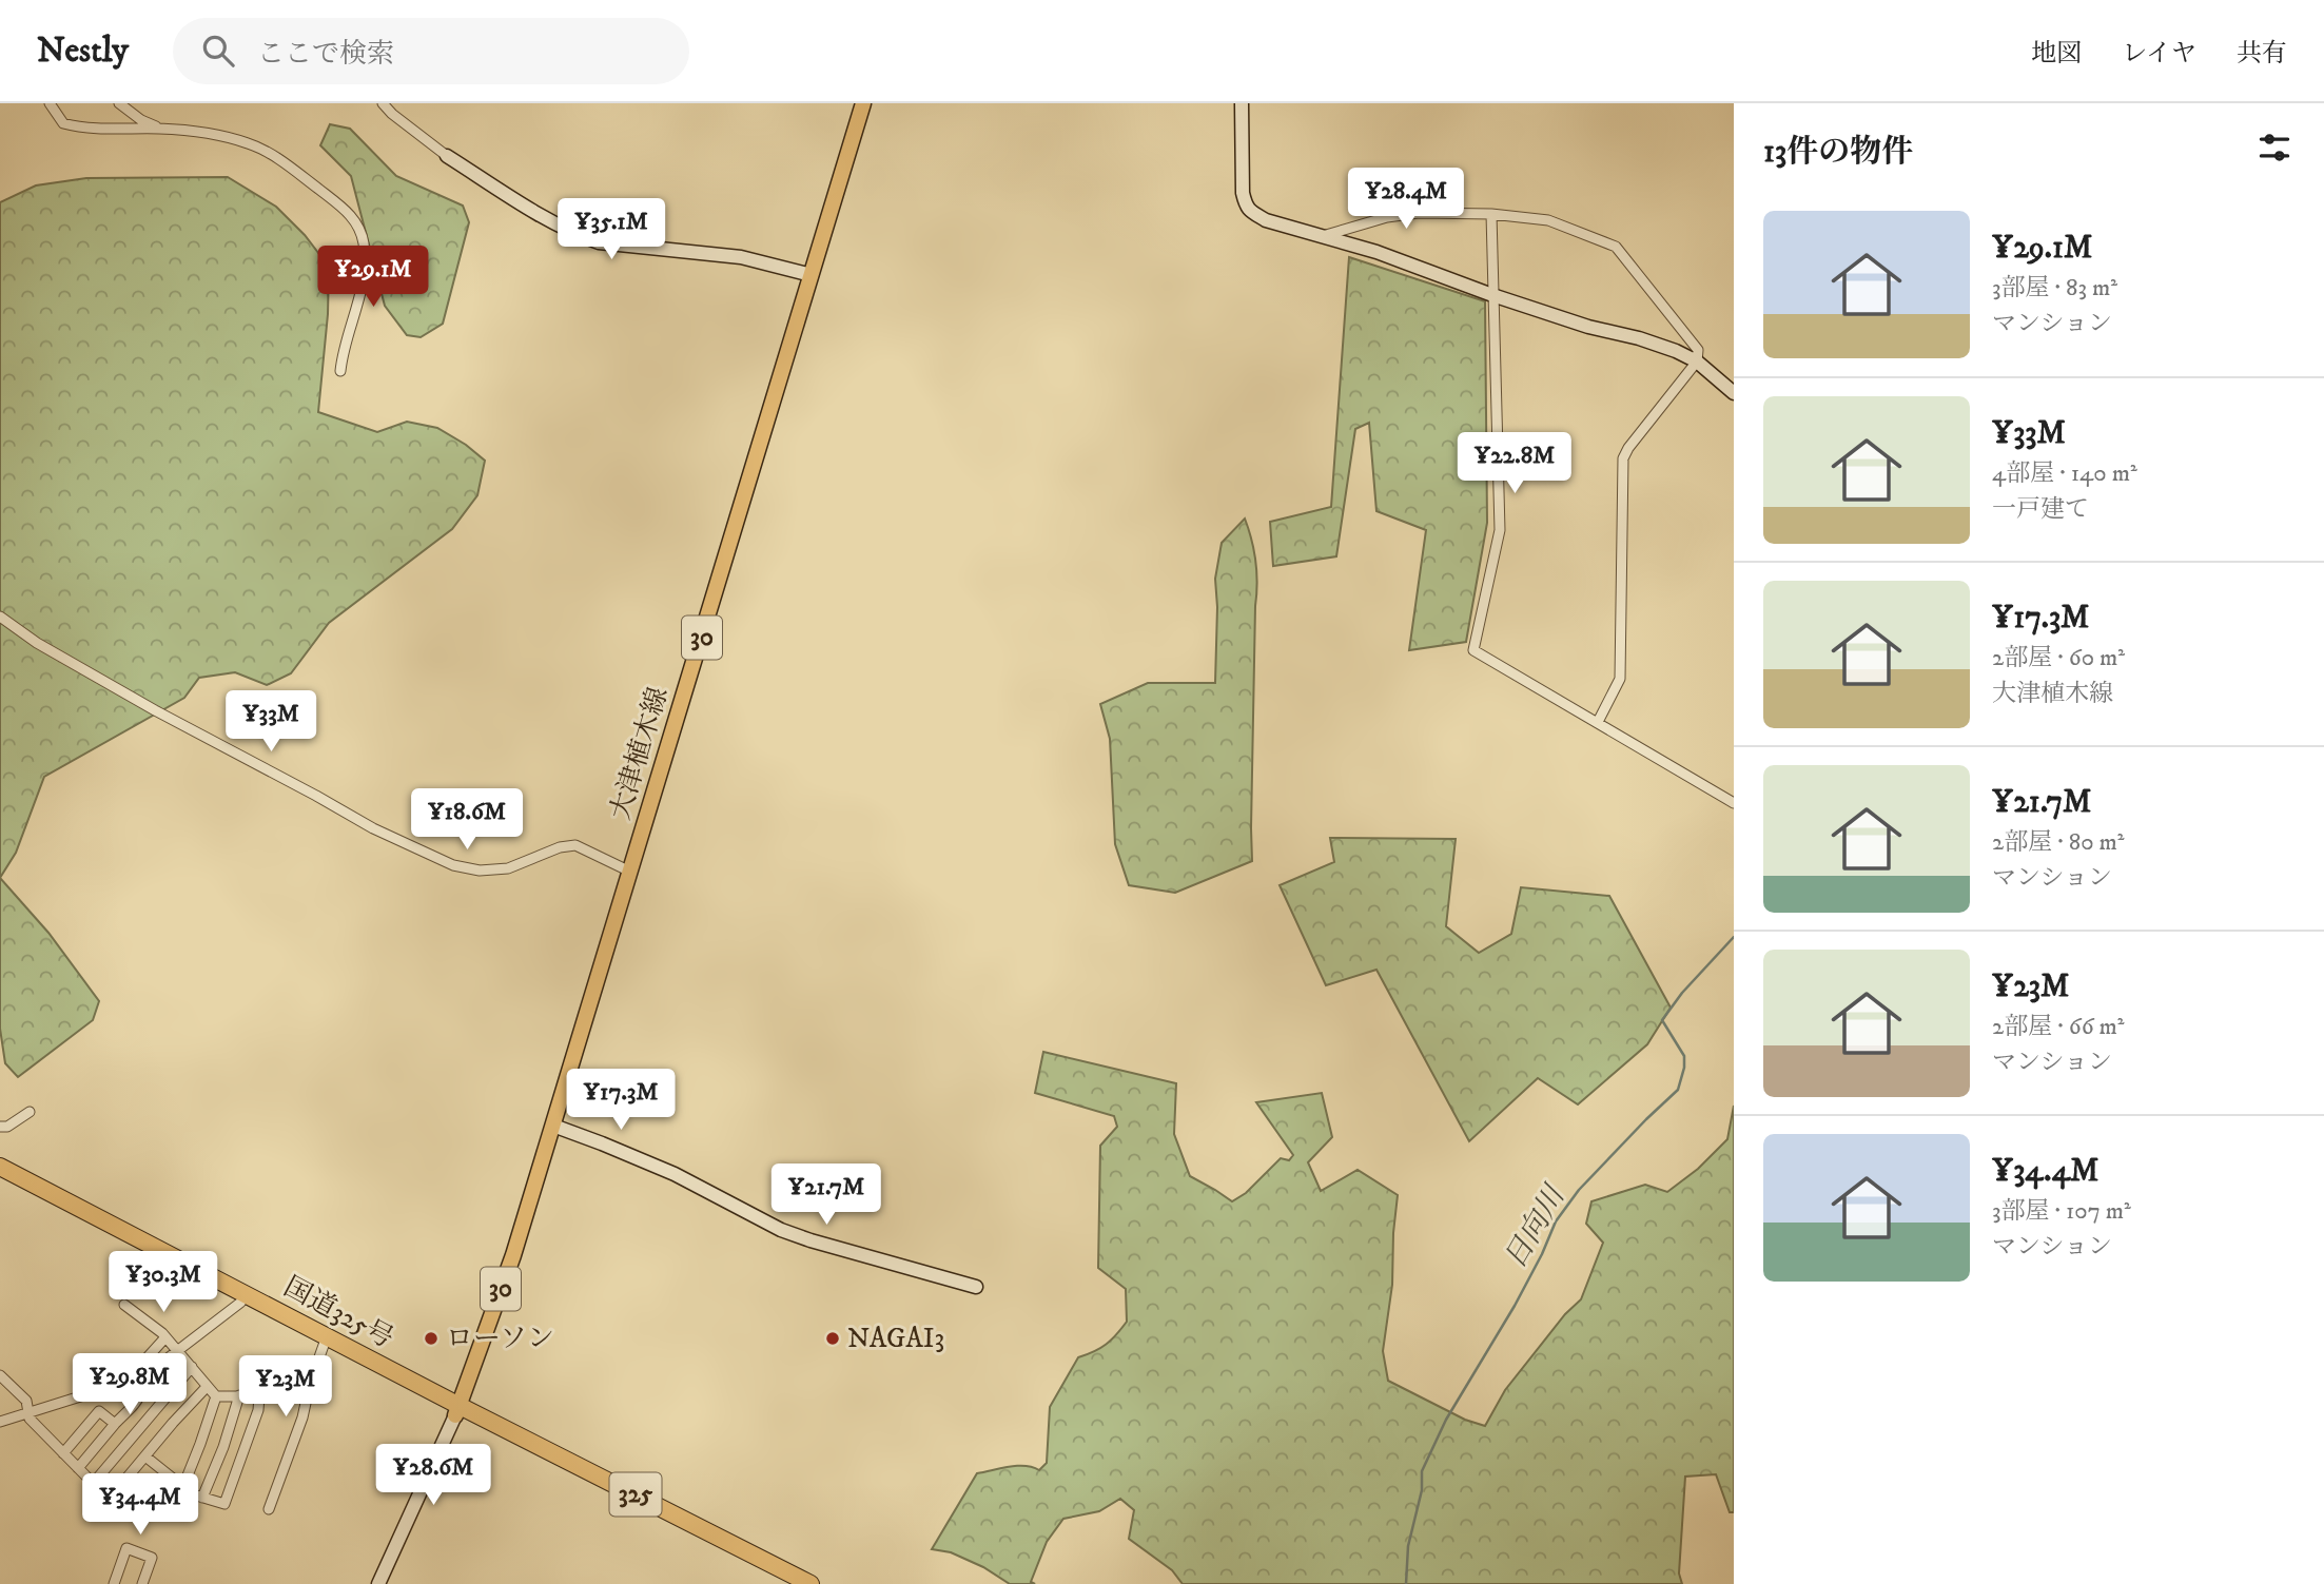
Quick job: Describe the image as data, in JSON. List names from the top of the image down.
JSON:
{
  "streets": {
    "highway": ["国道325号", "325"],
    "main road": ["30", "大津植木線"]
  },
  "crossings": [
    ["大津植木線", "国道325号"]
  ],
  "water": ["日向川"],
  "places": ["ローソン", "NAGAI3"],
  "page": {
    "header": "Nestly",
    "search": "ここで検索",
    "nav": ["地図", "レイヤ", "共有"],
    "heading": "13件の物件",
    "price": [
      "¥28.4M",
      "¥35.1M",
      "¥29.1M",
      "¥22.8M",
      "¥33M",
      "¥18.6M",
      "¥17.3M",
      "¥21.7M",
      "¥30.3M",
      "¥29.8M",
      "¥23M",
      "¥28.6M",
      "¥34.4M"
    ],
    "list": [
      {
        "name": "¥29.1M",
        "note": "3部屋 · 83 m² · マンション"
      },
      {
        "name": "¥33M",
        "note": "4部屋 · 140 m² · 一戸建て"
      },
      {
        "name": "¥17.3M",
        "note": "2部屋 · 60 m² · 大津植木線"
      },
      {
        "name": "¥21.7M",
        "note": "2部屋 · 80 m² · マンション"
      },
      {
        "name": "¥23M",
        "note": "2部屋 · 66 m² · マンション"
      },
      {
        "name": "¥34.4M",
        "note": "3部屋 · 107 m² · マンション"
      }
    ]
  }
}
